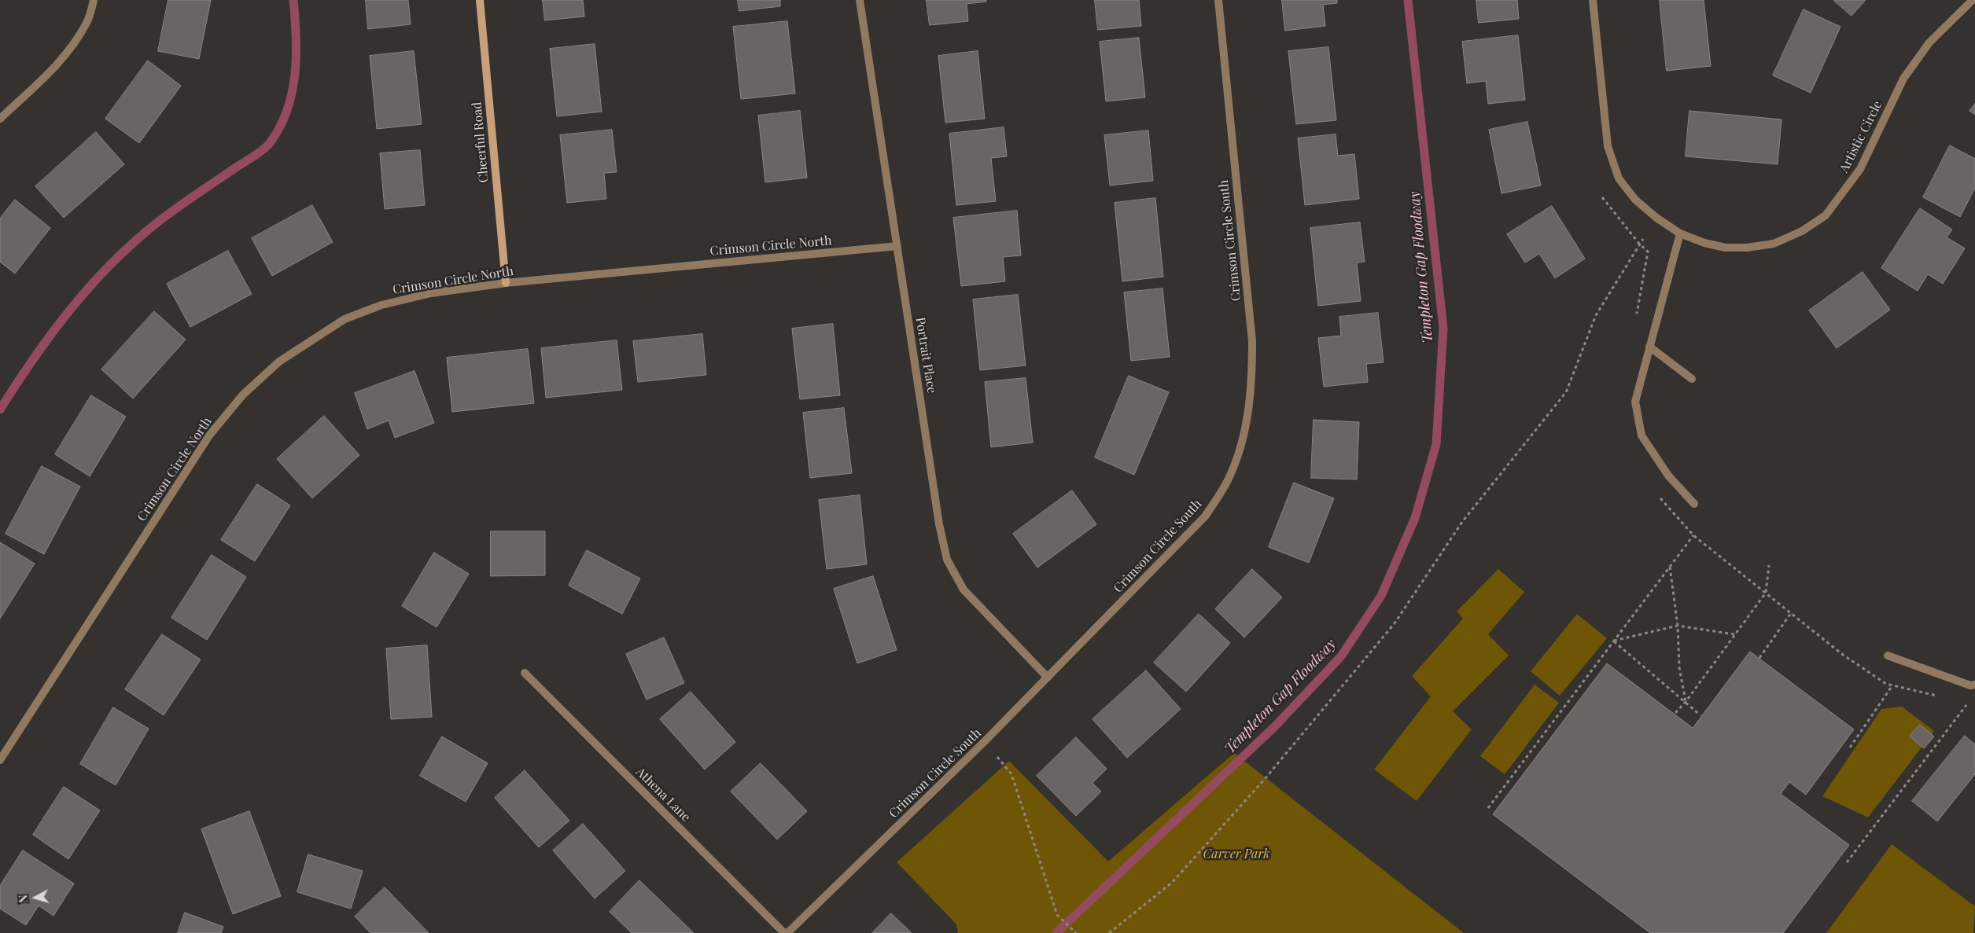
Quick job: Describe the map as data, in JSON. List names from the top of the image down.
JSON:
{
  "streets": {
    "street": [
      "Artistic Circle",
      "Cheerful Road",
      "Crimson Circle South",
      "Crimson Circle North",
      "Portrait Place",
      "Athena Lane"
    ]
  },
  "crossings": [
    ["Cheerful Road", "Crimson Circle North"],
    ["Crimson Circle South", "Portrait Place"],
    ["Crimson Circle North", "Portrait Place"]
  ],
  "water": ["Templeton Gap Floodway"],
  "parks": ["Carver Park"],
  "north": "left"
}
